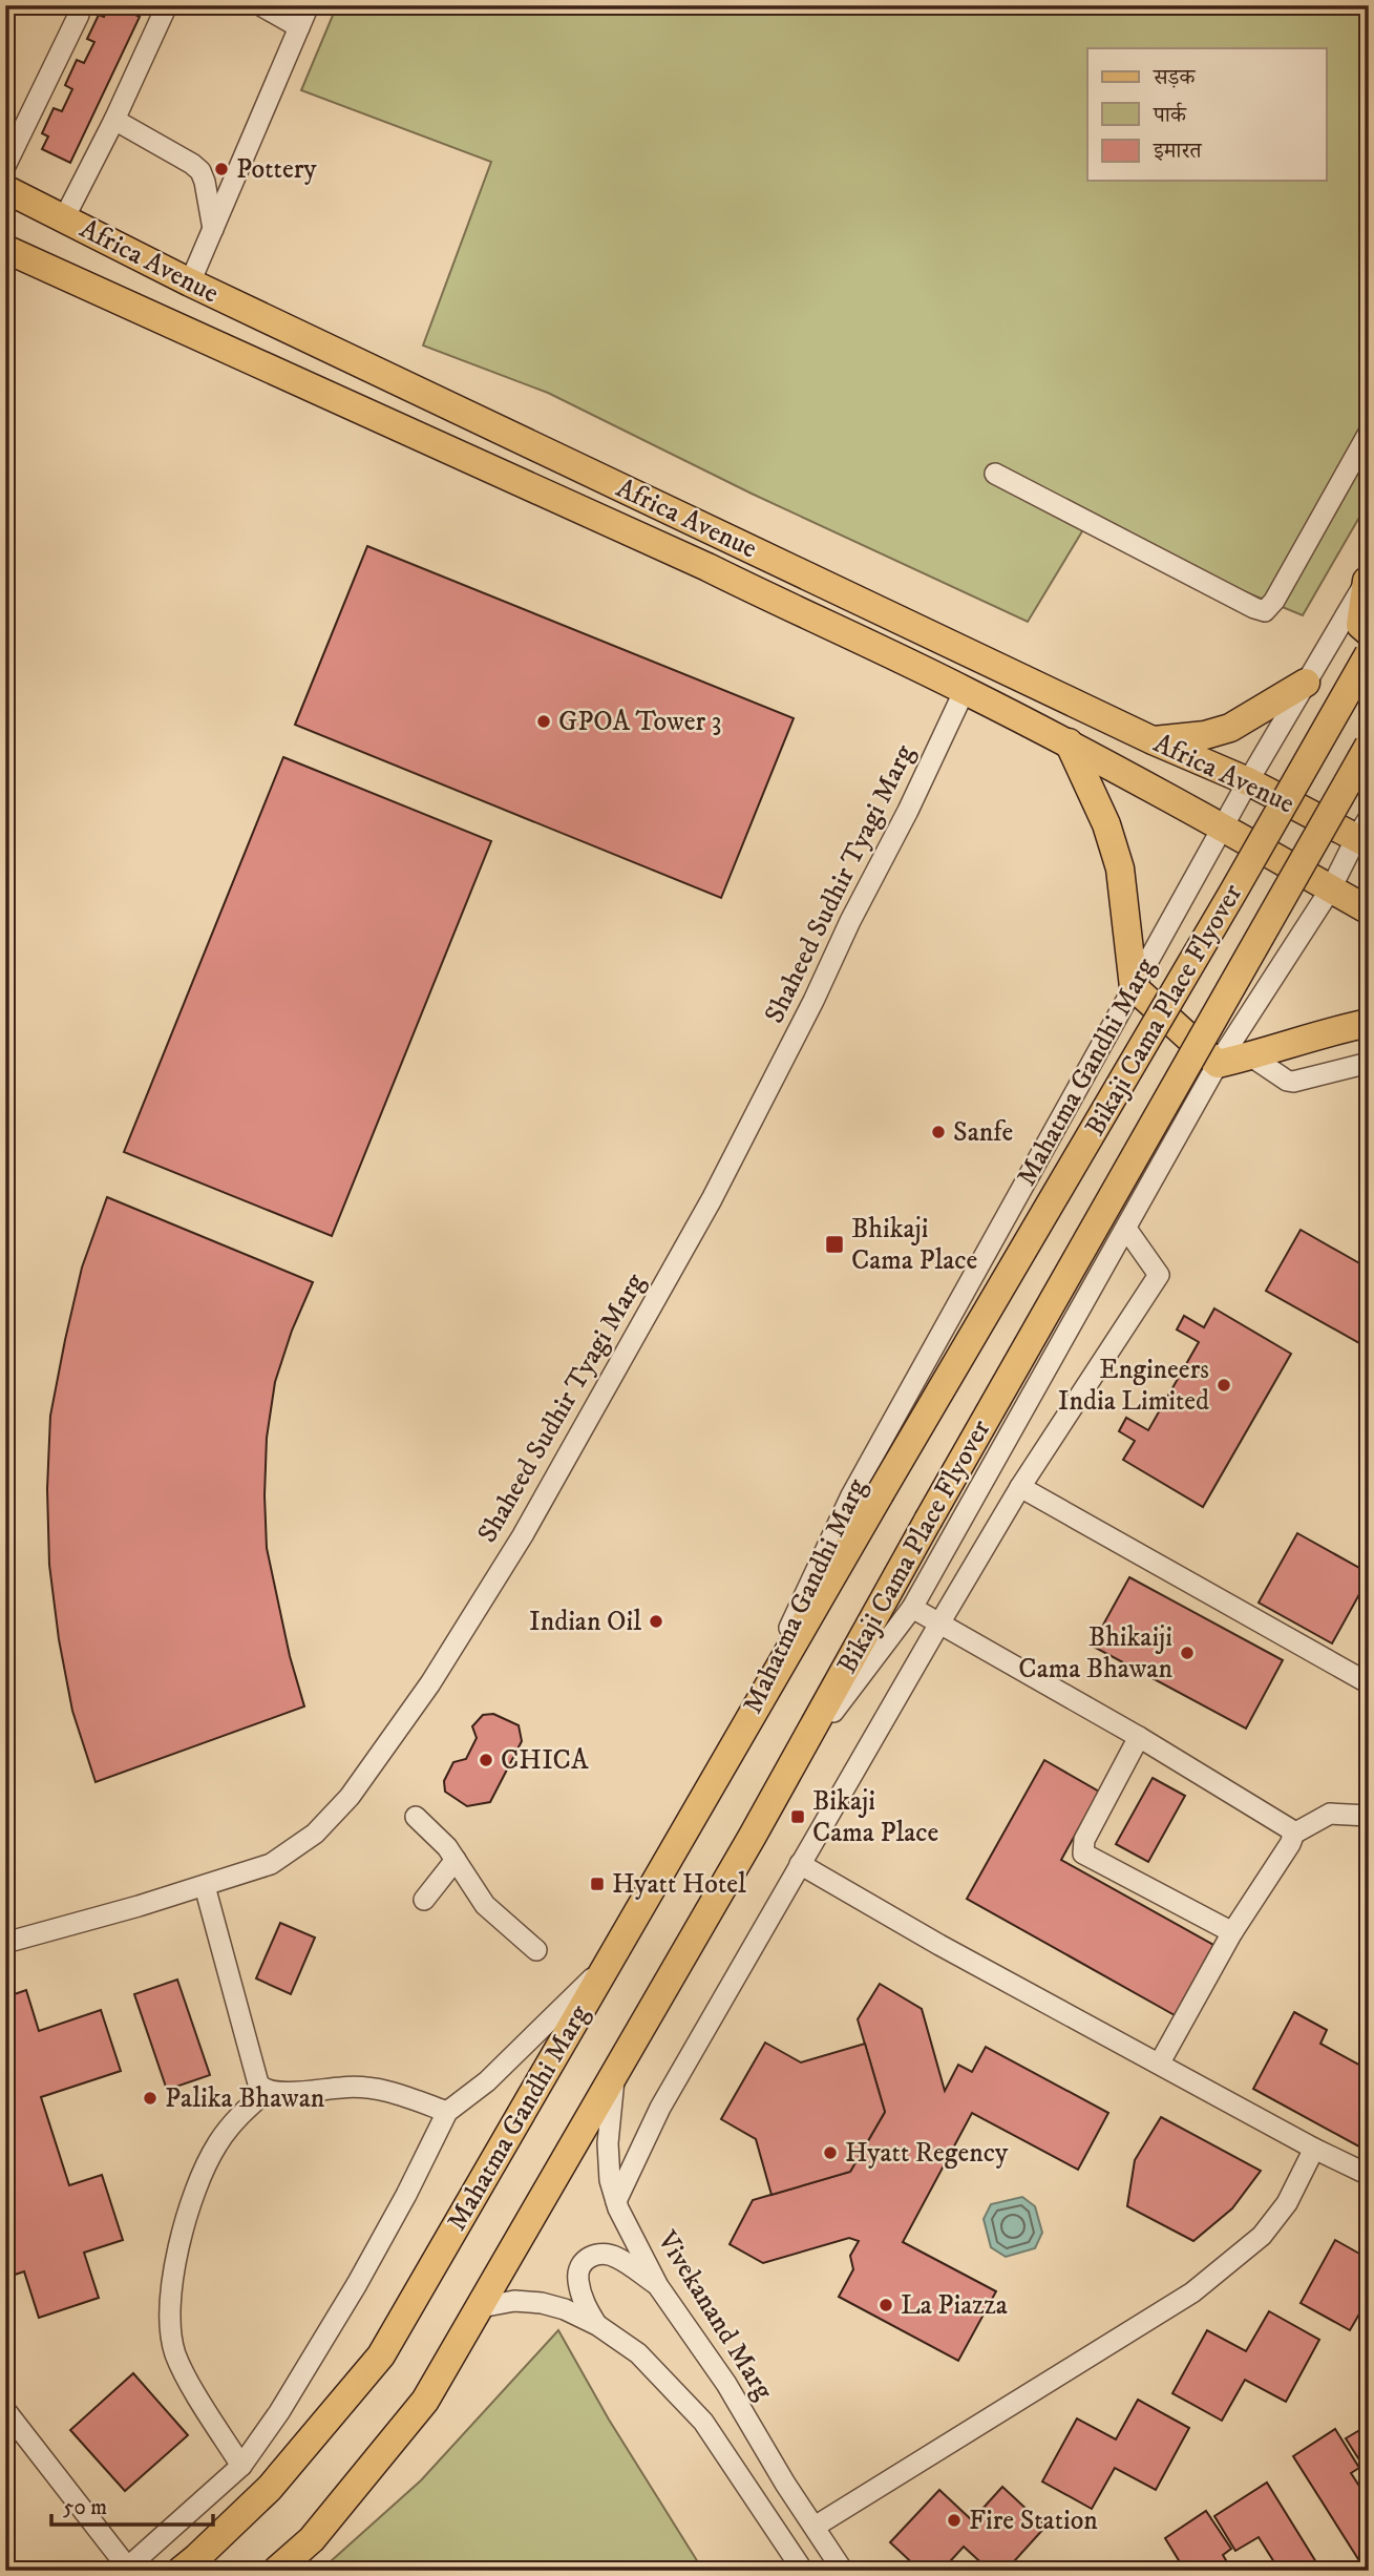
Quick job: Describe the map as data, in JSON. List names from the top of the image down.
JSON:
{
  "streets": {
    "main road": ["Africa Avenue", "Bikaji Cama Place Flyover", "Mahatma Gandhi Marg"],
    "street": ["Shaheed Sudhir Tyagi Marg", "Vivekanand Marg"]
  },
  "crossings": [
    ["Africa Avenue", "Shaheed Sudhir Tyagi Marg"],
    ["Africa Avenue", "Mahatma Gandhi Marg"],
    ["Bikaji Cama Place Flyover", "Mahatma Gandhi Marg"]
  ],
  "places": {
    "other": [
      "Pottery",
      "GPOA Tower 3",
      "Sanfe",
      "Engineers India Limited",
      "Indian Oil",
      "Bhikaiji Cama Bhawan",
      "CHICA",
      "Palika Bhawan",
      "Hyatt Regency",
      "La Piazza",
      "Fire Station"
    ],
    "transit": ["Bhikaji Cama Place", "Bikaji Cama Place", "Hyatt Hotel"]
  },
  "legend": ["सड़क", "पार्क", "इमारत"],
  "scale_bar": "50 m"
}
